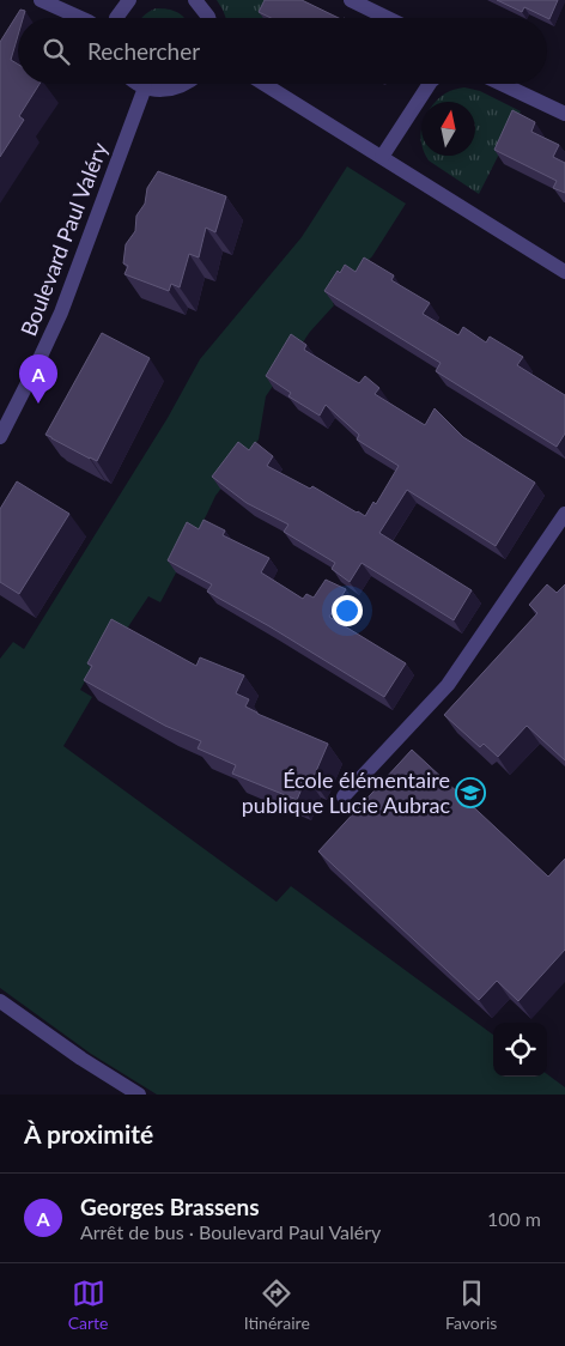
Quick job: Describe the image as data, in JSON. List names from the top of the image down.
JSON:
{
  "streets": {
    "street": ["Boulevard Paul Valéry"]
  },
  "places": {
    "school or university": ["École élémentaire publique Lucie Aubrac"]
  },
  "north": "top",
  "page": {
    "search": "Rechercher",
    "pins": "A",
    "heading": "À proximité",
    "list": [
      {
        "mark": "A",
        "name": "Georges Brassens",
        "note": "Arrêt de bus · Boulevard Paul Valéry",
        "value": "100 m"
      }
    ],
    "nav": ["Carte", "Itinéraire", "Favoris"]
  }
}
